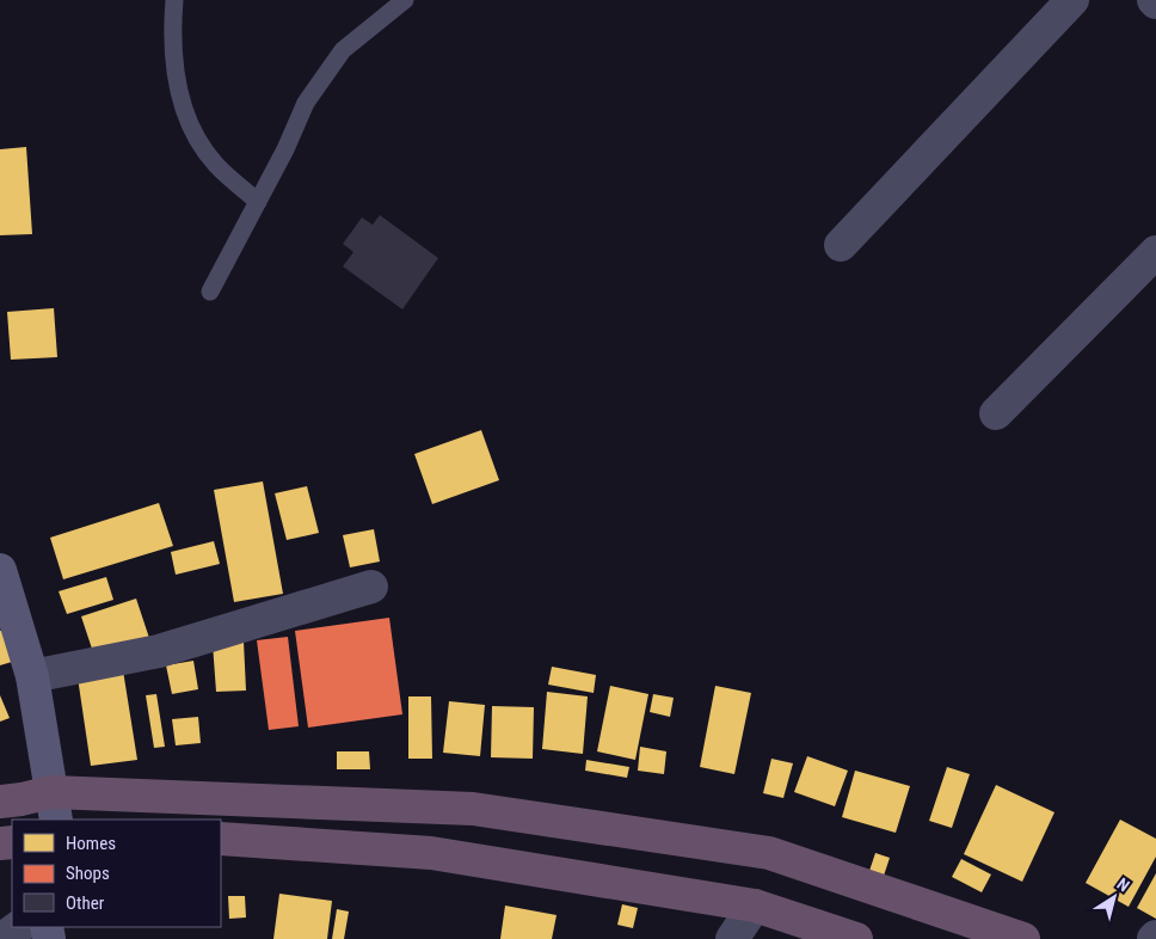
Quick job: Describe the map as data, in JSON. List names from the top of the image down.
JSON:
{
  "legend": ["Homes", "Shops", "Other"],
  "north": "top right"
}
